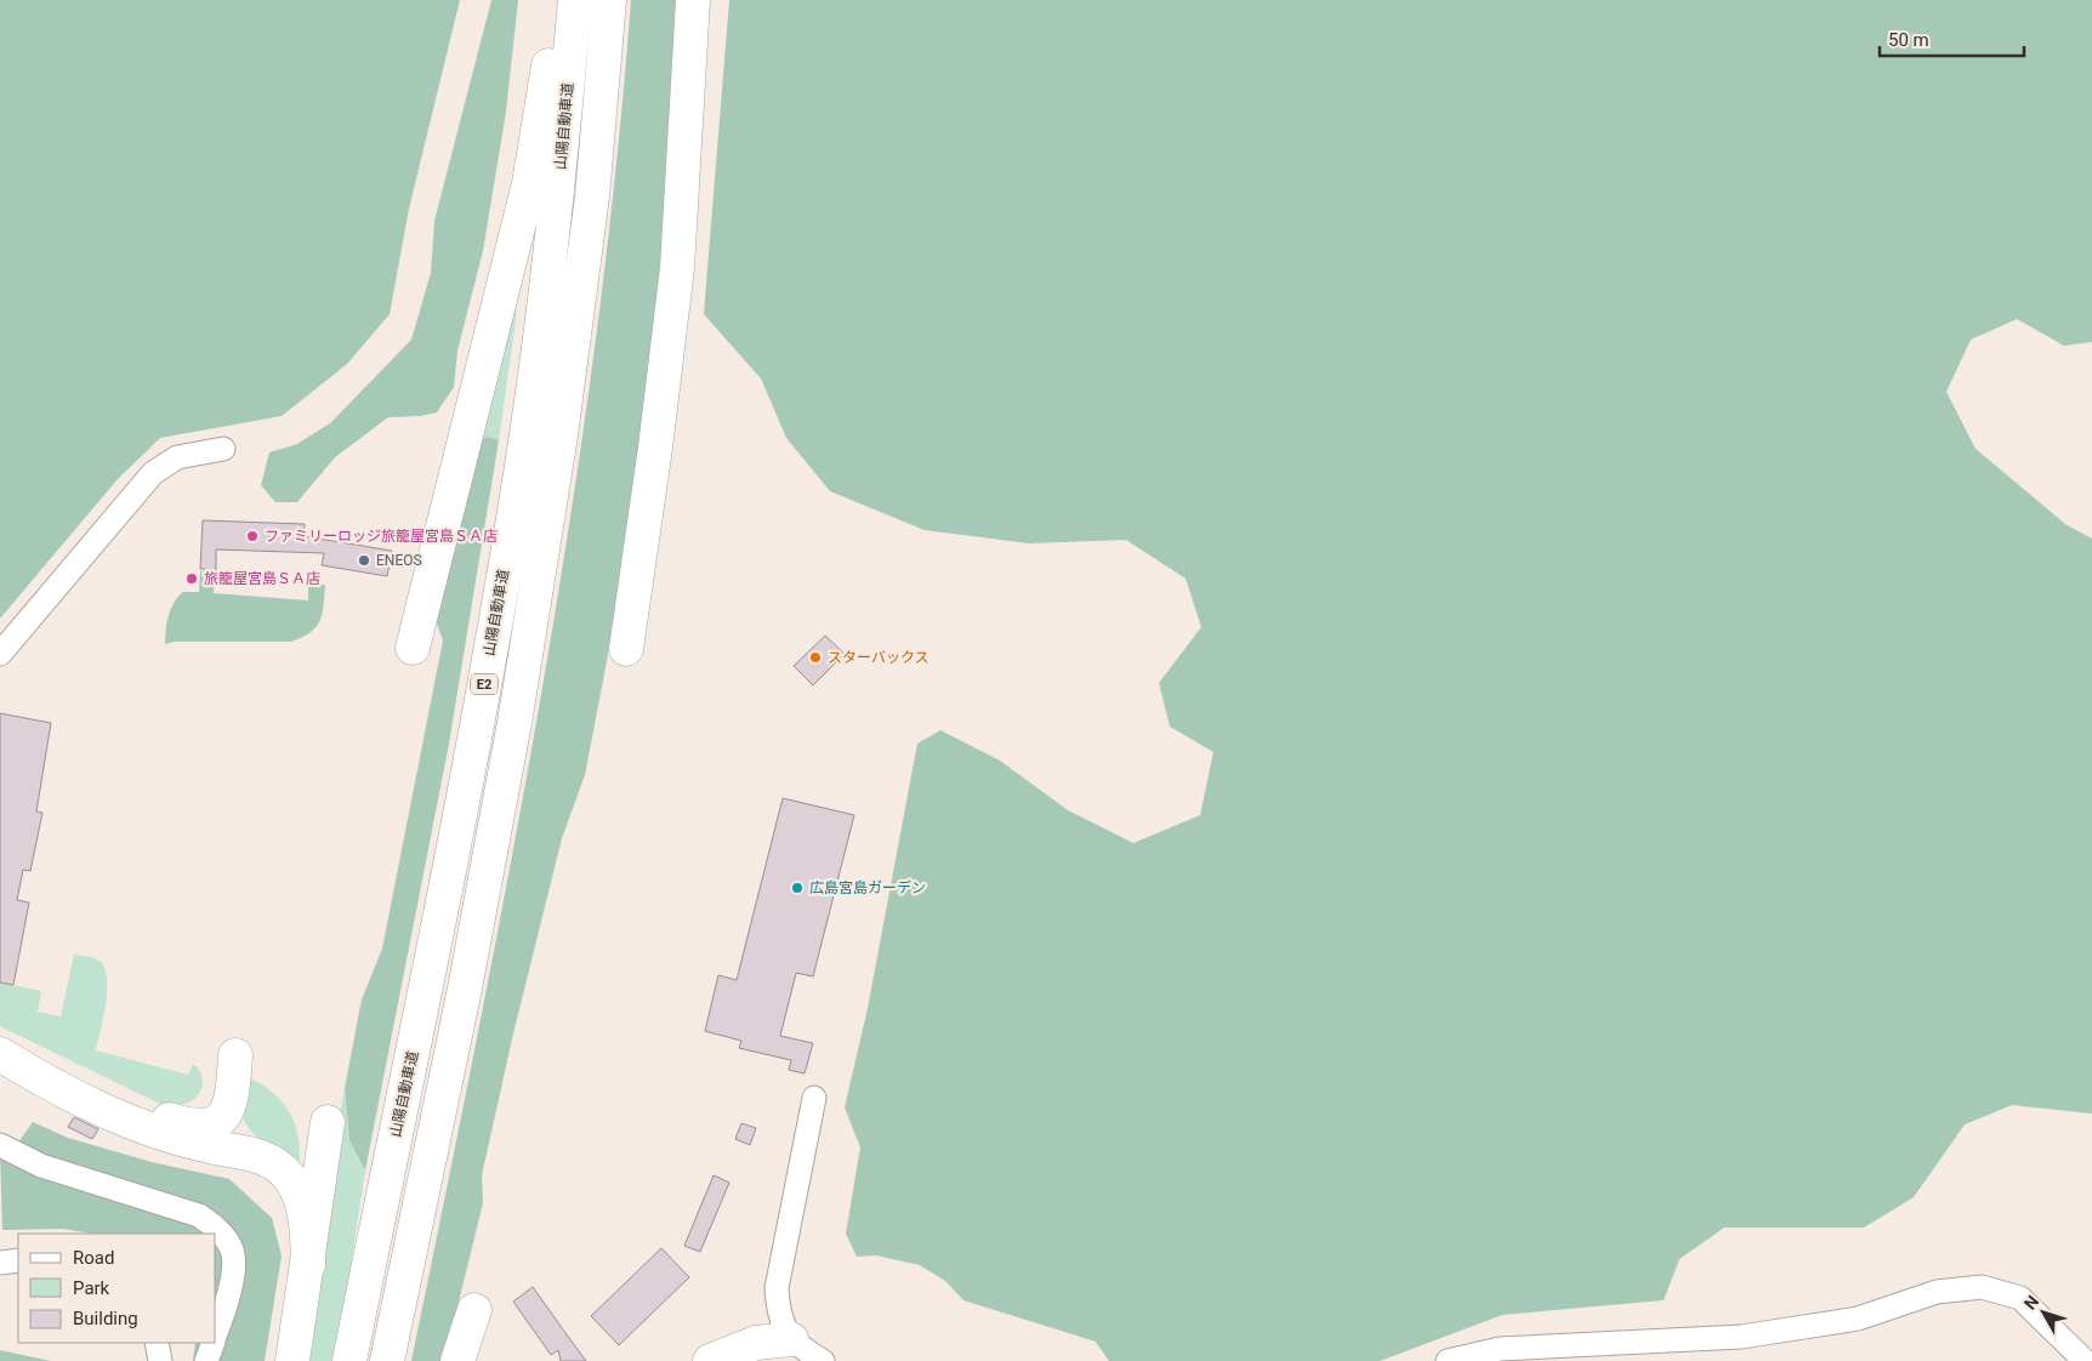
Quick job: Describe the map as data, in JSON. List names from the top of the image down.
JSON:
{
  "streets": {
    "highway": ["山陽自動車道", "E2"]
  },
  "places": [
    "ファミリーロッジ旅籠屋宮島ＳＡ店",
    "ENEOS",
    "旅籠屋宮島ＳＡ店",
    "スターバックス",
    "広島宮島ガーデン"
  ],
  "legend": ["Road", "Park", "Building"],
  "scale_bar": "50 m",
  "north": "top left"
}
